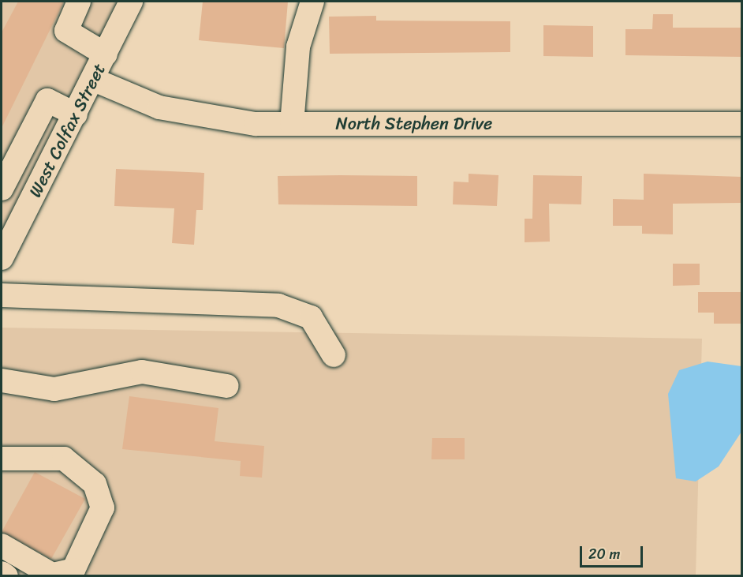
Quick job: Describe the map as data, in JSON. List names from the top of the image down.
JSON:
{
  "streets": {
    "street": ["North Stephen Drive", "West Colfax Street"]
  },
  "crossings": [
    ["North Stephen Drive", "West Colfax Street"]
  ],
  "scale_bar": "20 m"
}
